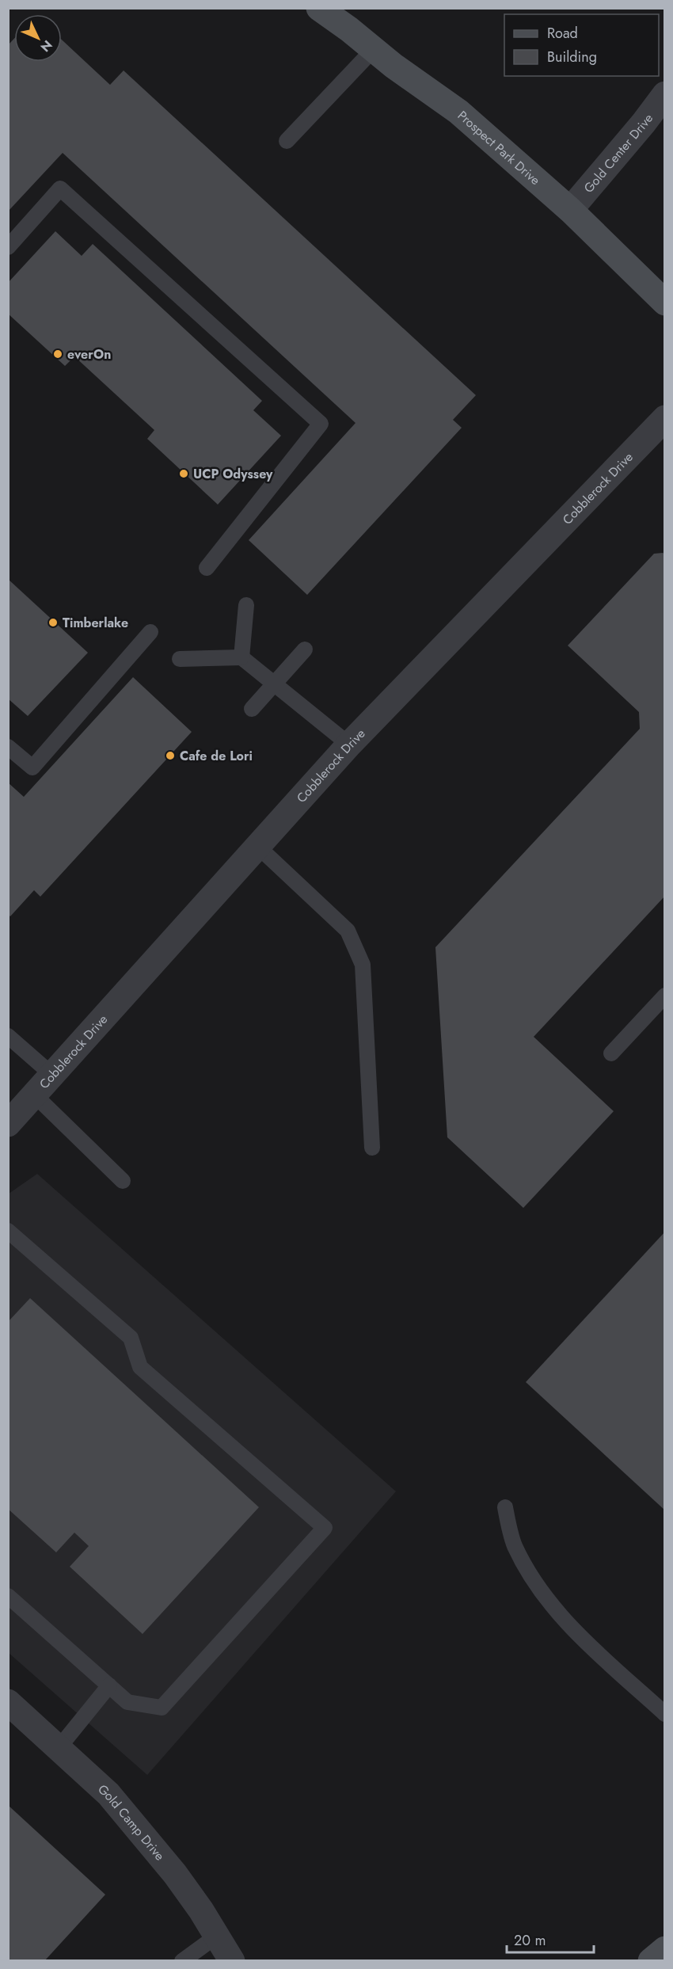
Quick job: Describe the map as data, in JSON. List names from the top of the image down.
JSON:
{
  "streets": {
    "street": [
      "Prospect Park Drive",
      "Gold Center Drive",
      "Cobblerock Drive",
      "Gold Camp Drive"
    ]
  },
  "crossings": [
    ["Prospect Park Drive", "Gold Center Drive"]
  ],
  "places": [
    "everOn",
    "UCP Odyssey",
    "Timberlake",
    "Cafe de Lori"
  ],
  "legend": ["Road", "Building"],
  "scale_bar": "20 m",
  "north": "bottom right"
}
